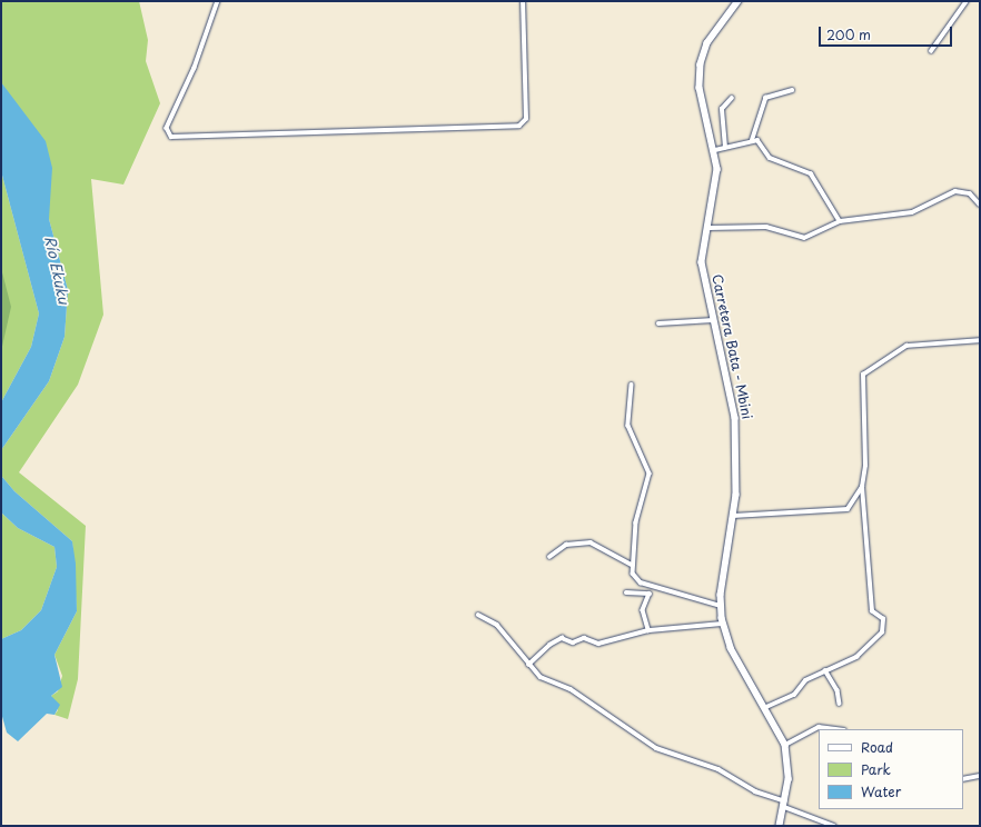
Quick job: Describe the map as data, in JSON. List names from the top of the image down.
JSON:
{
  "streets": {
    "main road": ["Carretera Bata - Mbini"]
  },
  "water": ["Río Ekuku"],
  "legend": ["Road", "Park", "Water"],
  "scale_bar": "200 m"
}
